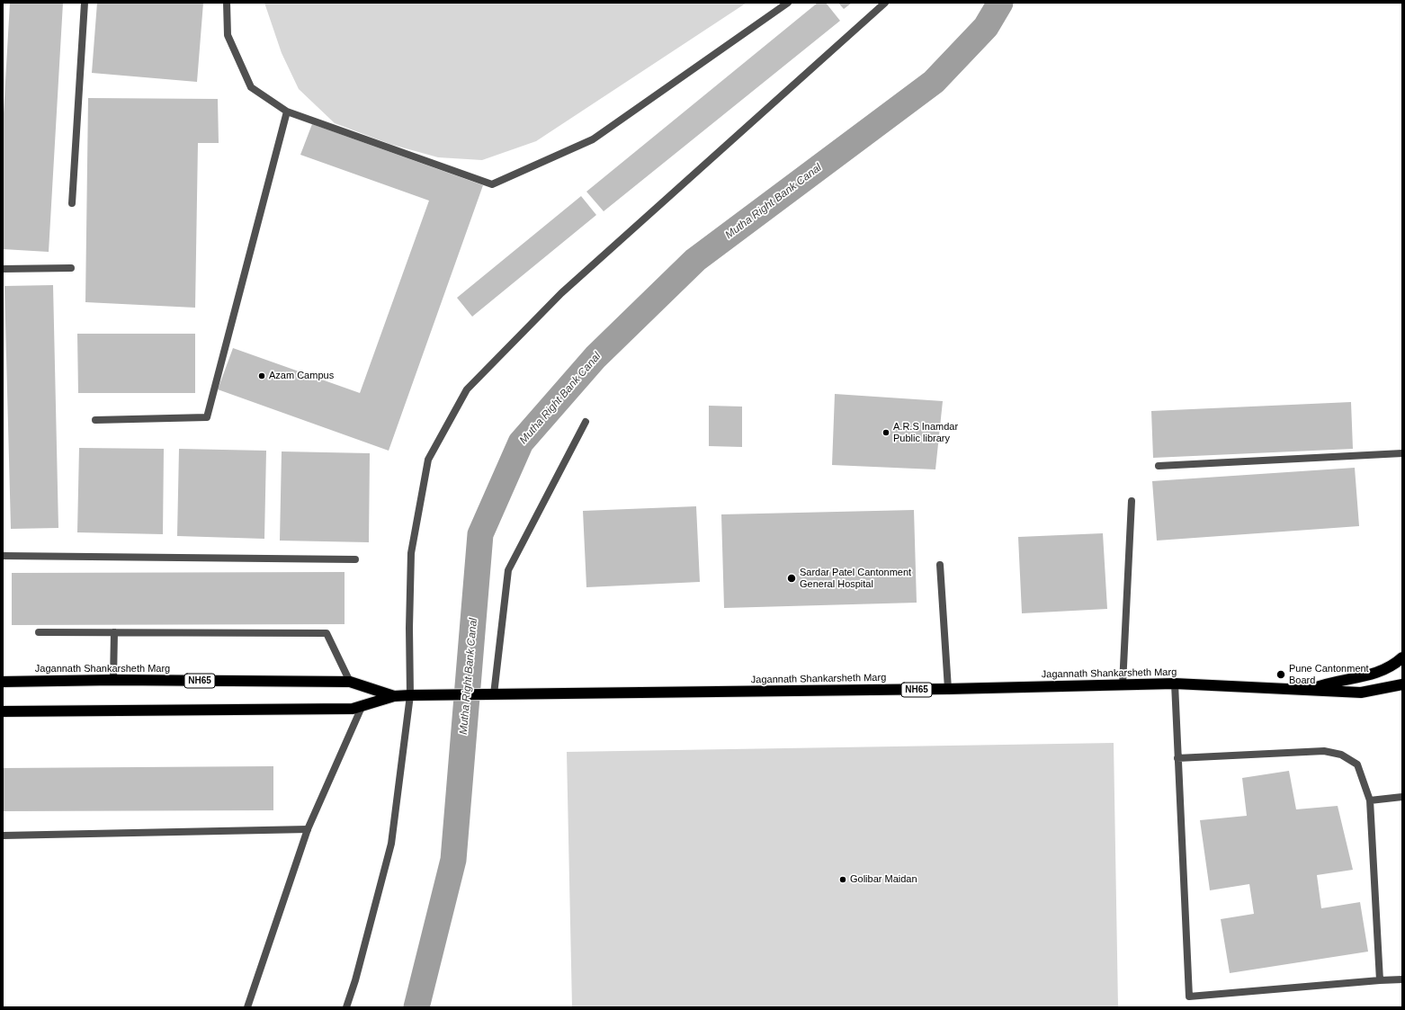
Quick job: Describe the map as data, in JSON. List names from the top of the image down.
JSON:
{
  "streets": {
    "highway": ["Jagannath Shankarsheth Marg", "NH65"]
  },
  "water": ["Mutha Right Bank Canal"],
  "places": [
    "Azam Campus",
    "A.R.S Inamdar Public library",
    "Sardar Patel Cantonment General Hospital",
    "Pune Cantonment Board",
    "Golibar Maidan"
  ]
}
